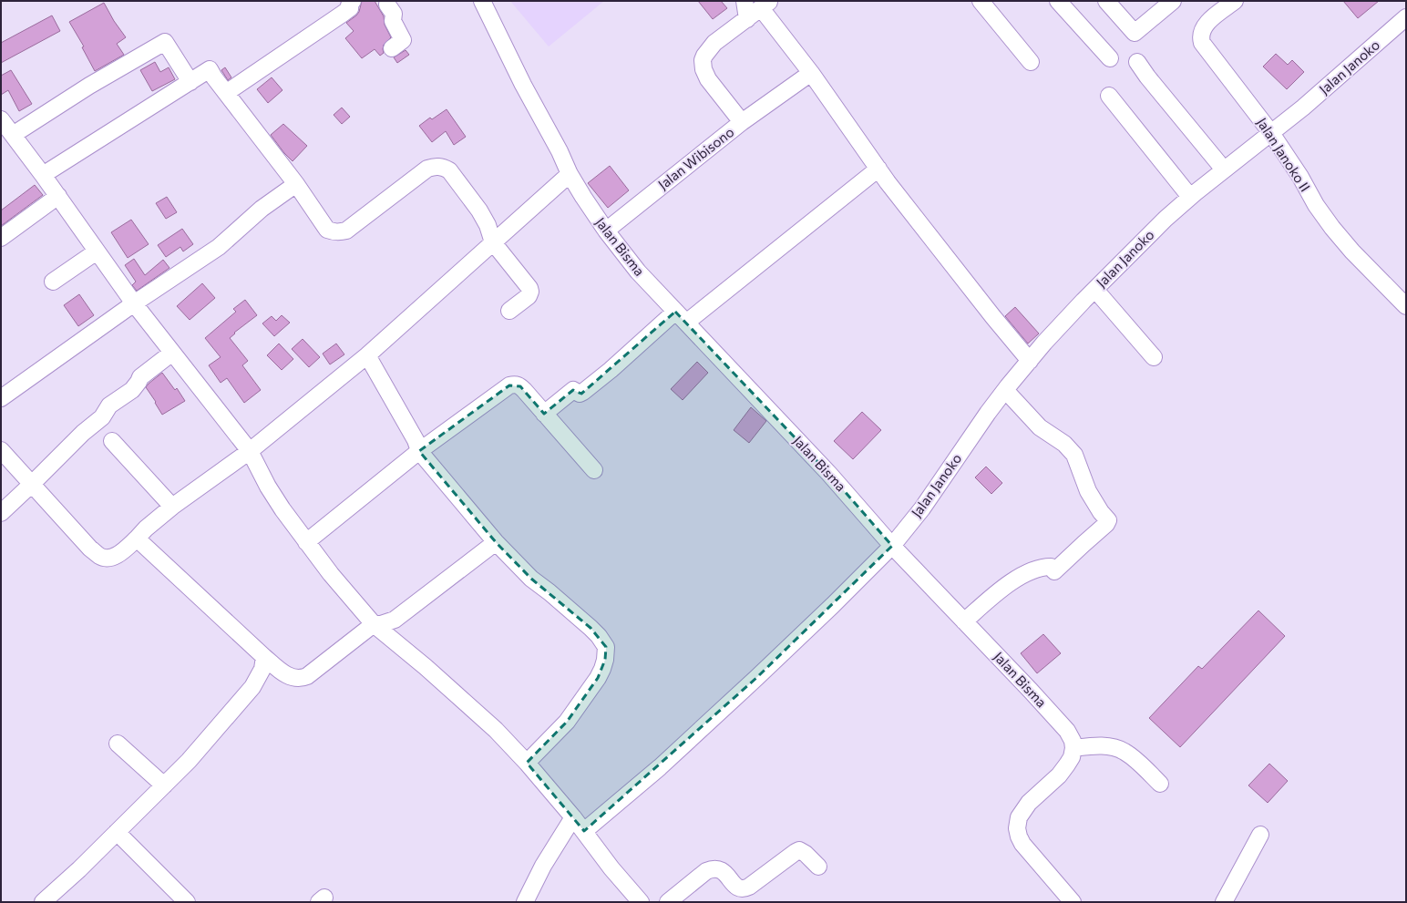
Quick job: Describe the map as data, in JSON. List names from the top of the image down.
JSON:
{
  "streets": {
    "street": [
      "Jalan Janoko",
      "Jalan Janoko II",
      "Jalan Wibisono",
      "Jalan Bisma"
    ]
  },
  "crossings": [
    ["Jalan Janoko", "Jalan Janoko II"],
    ["Jalan Janoko", "Jalan Bisma"],
    ["Jalan Wibisono", "Jalan Bisma"]
  ]
}
